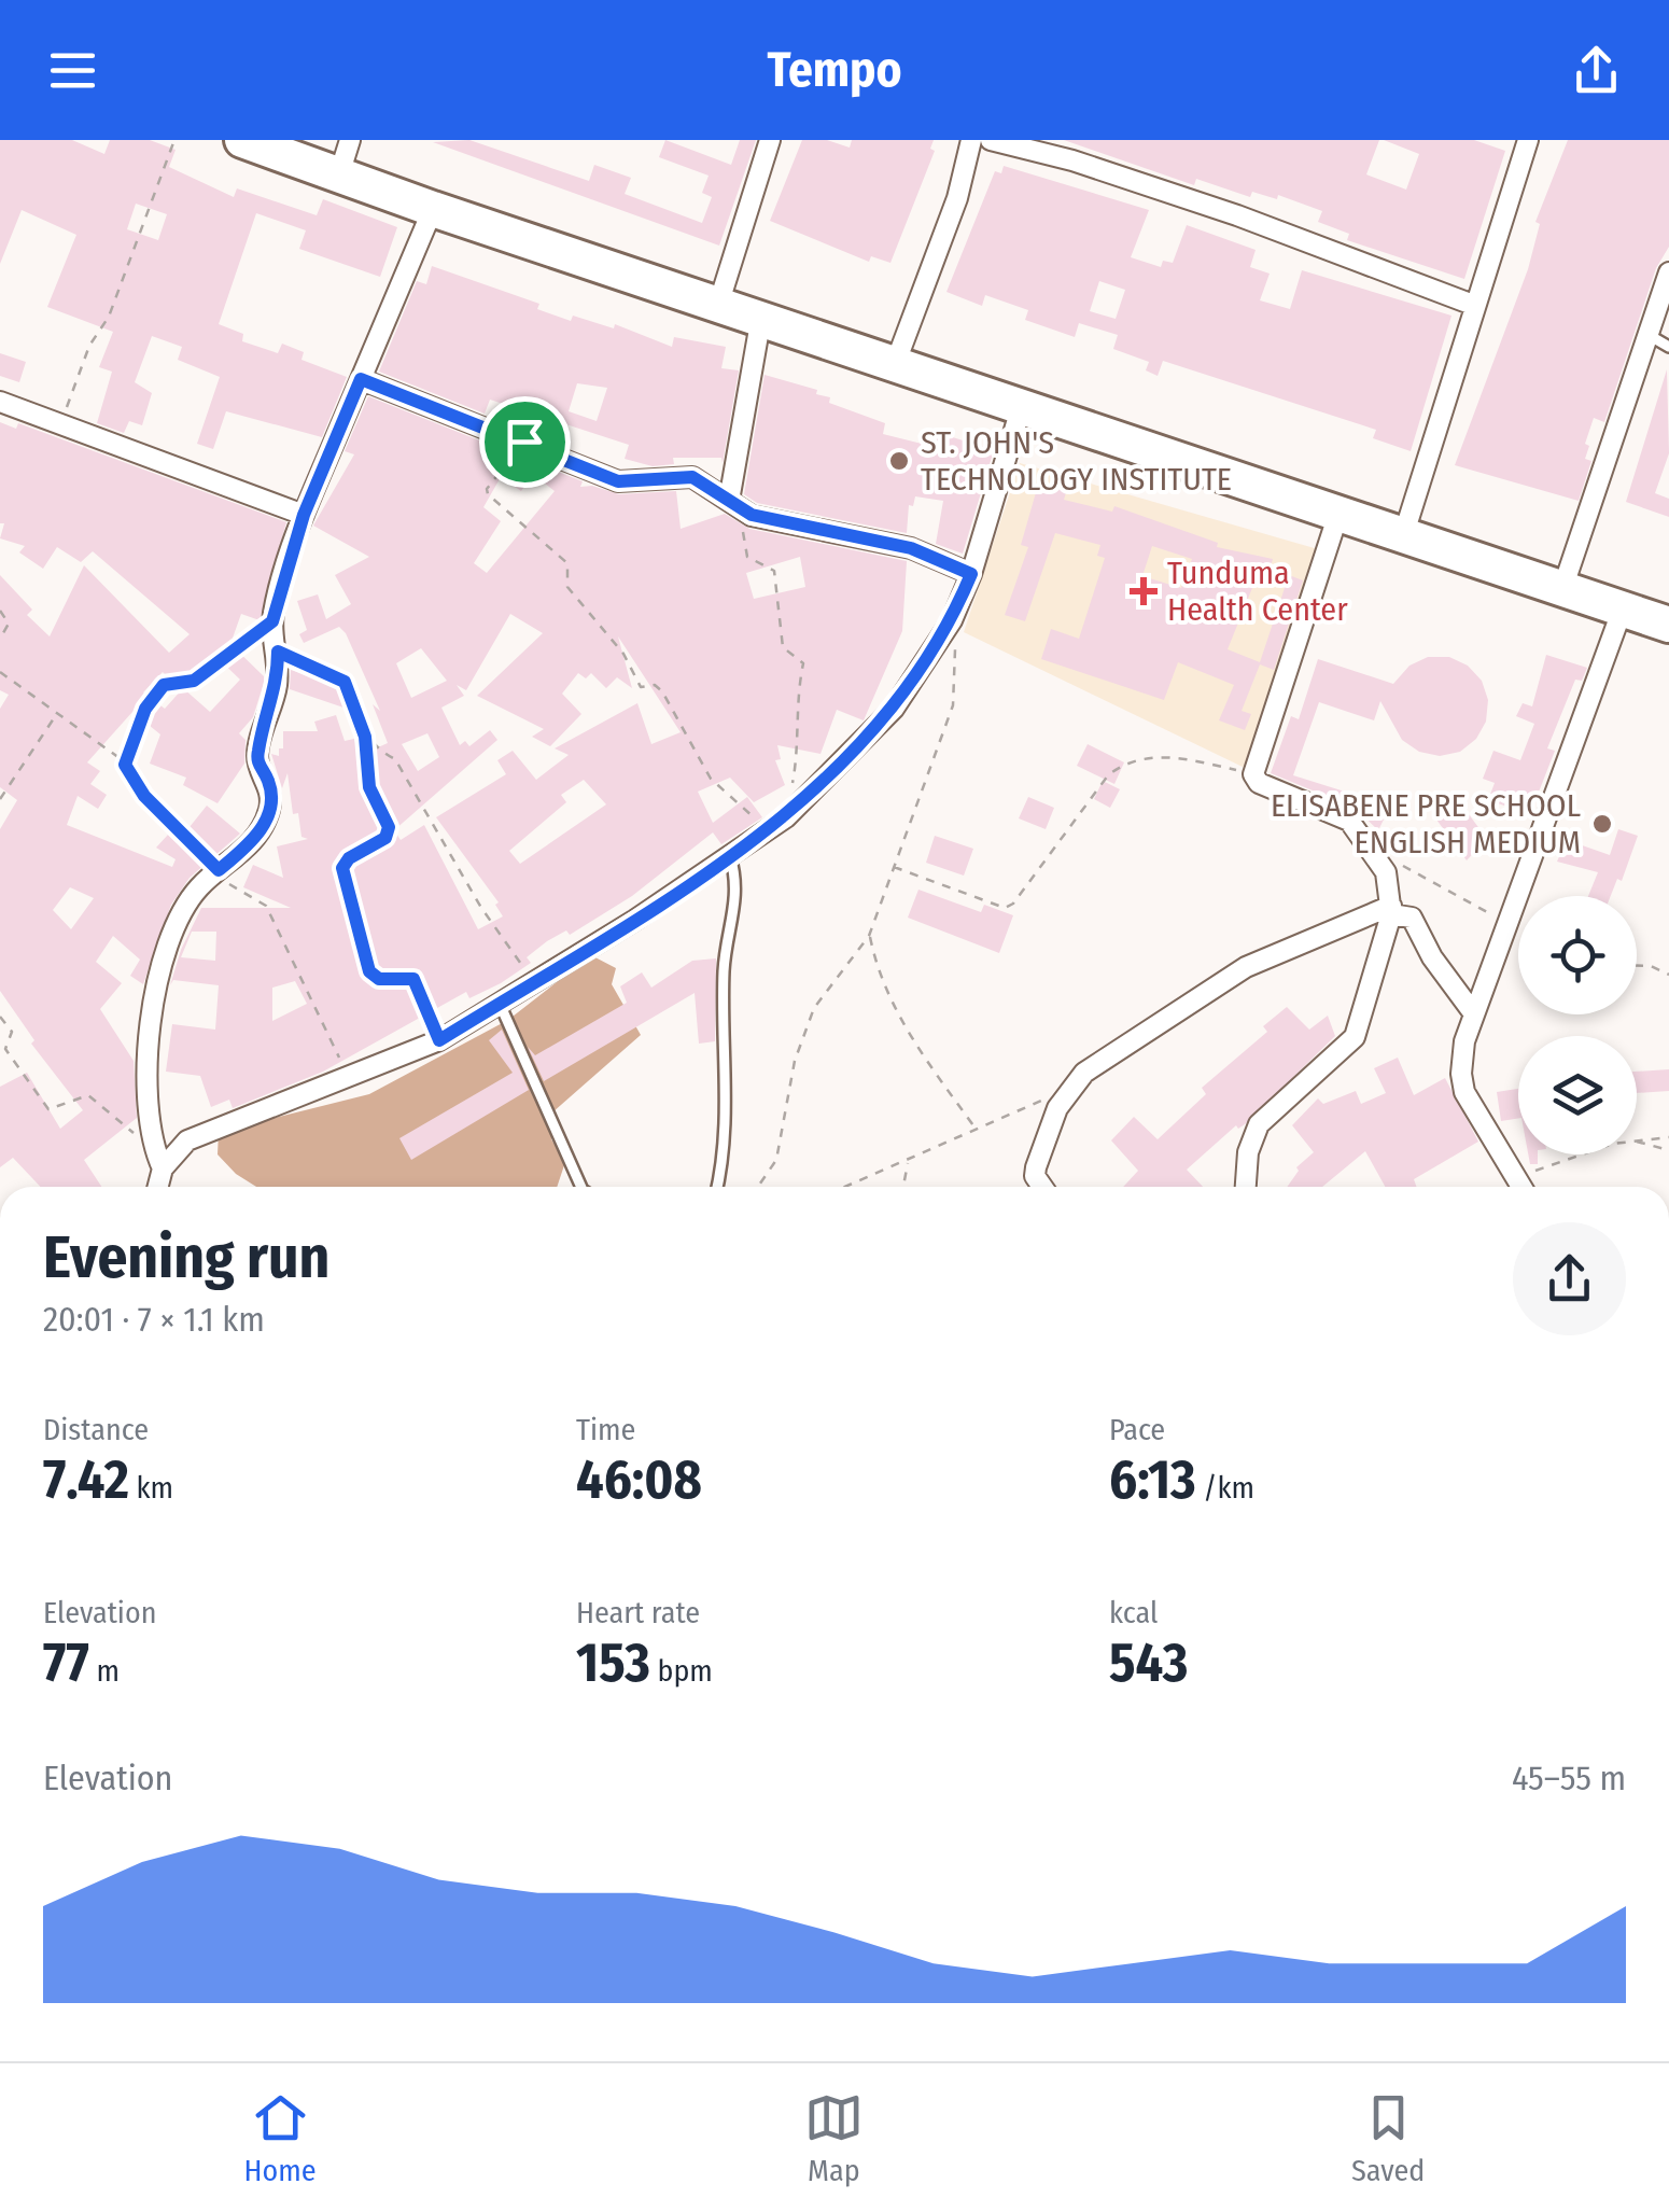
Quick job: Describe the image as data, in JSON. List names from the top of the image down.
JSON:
{
  "places": {
    "other": ["ST. JOHN'S TECHNOLOGY INSTITUTE", "ELISABENE PRE SCHOOL ENGLISH MEDIUM"],
    "health": ["Tunduma Health Center"]
  },
  "page": {
    "header": "Tempo",
    "heading": ["Evening run", "20:01 · 7 × 1.1 km"],
    "stats": [
      ["Distance", "7.42 km"],
      ["Time", "46:08"],
      ["Pace", "6:13 /km"],
      ["Elevation", "77 m"],
      ["Heart rate", "153 bpm"],
      ["kcal", "543"]
    ],
    "chart": ["Elevation", "45–55 m"],
    "tabs": ["Home", "Map", "Saved"]
  }
}
